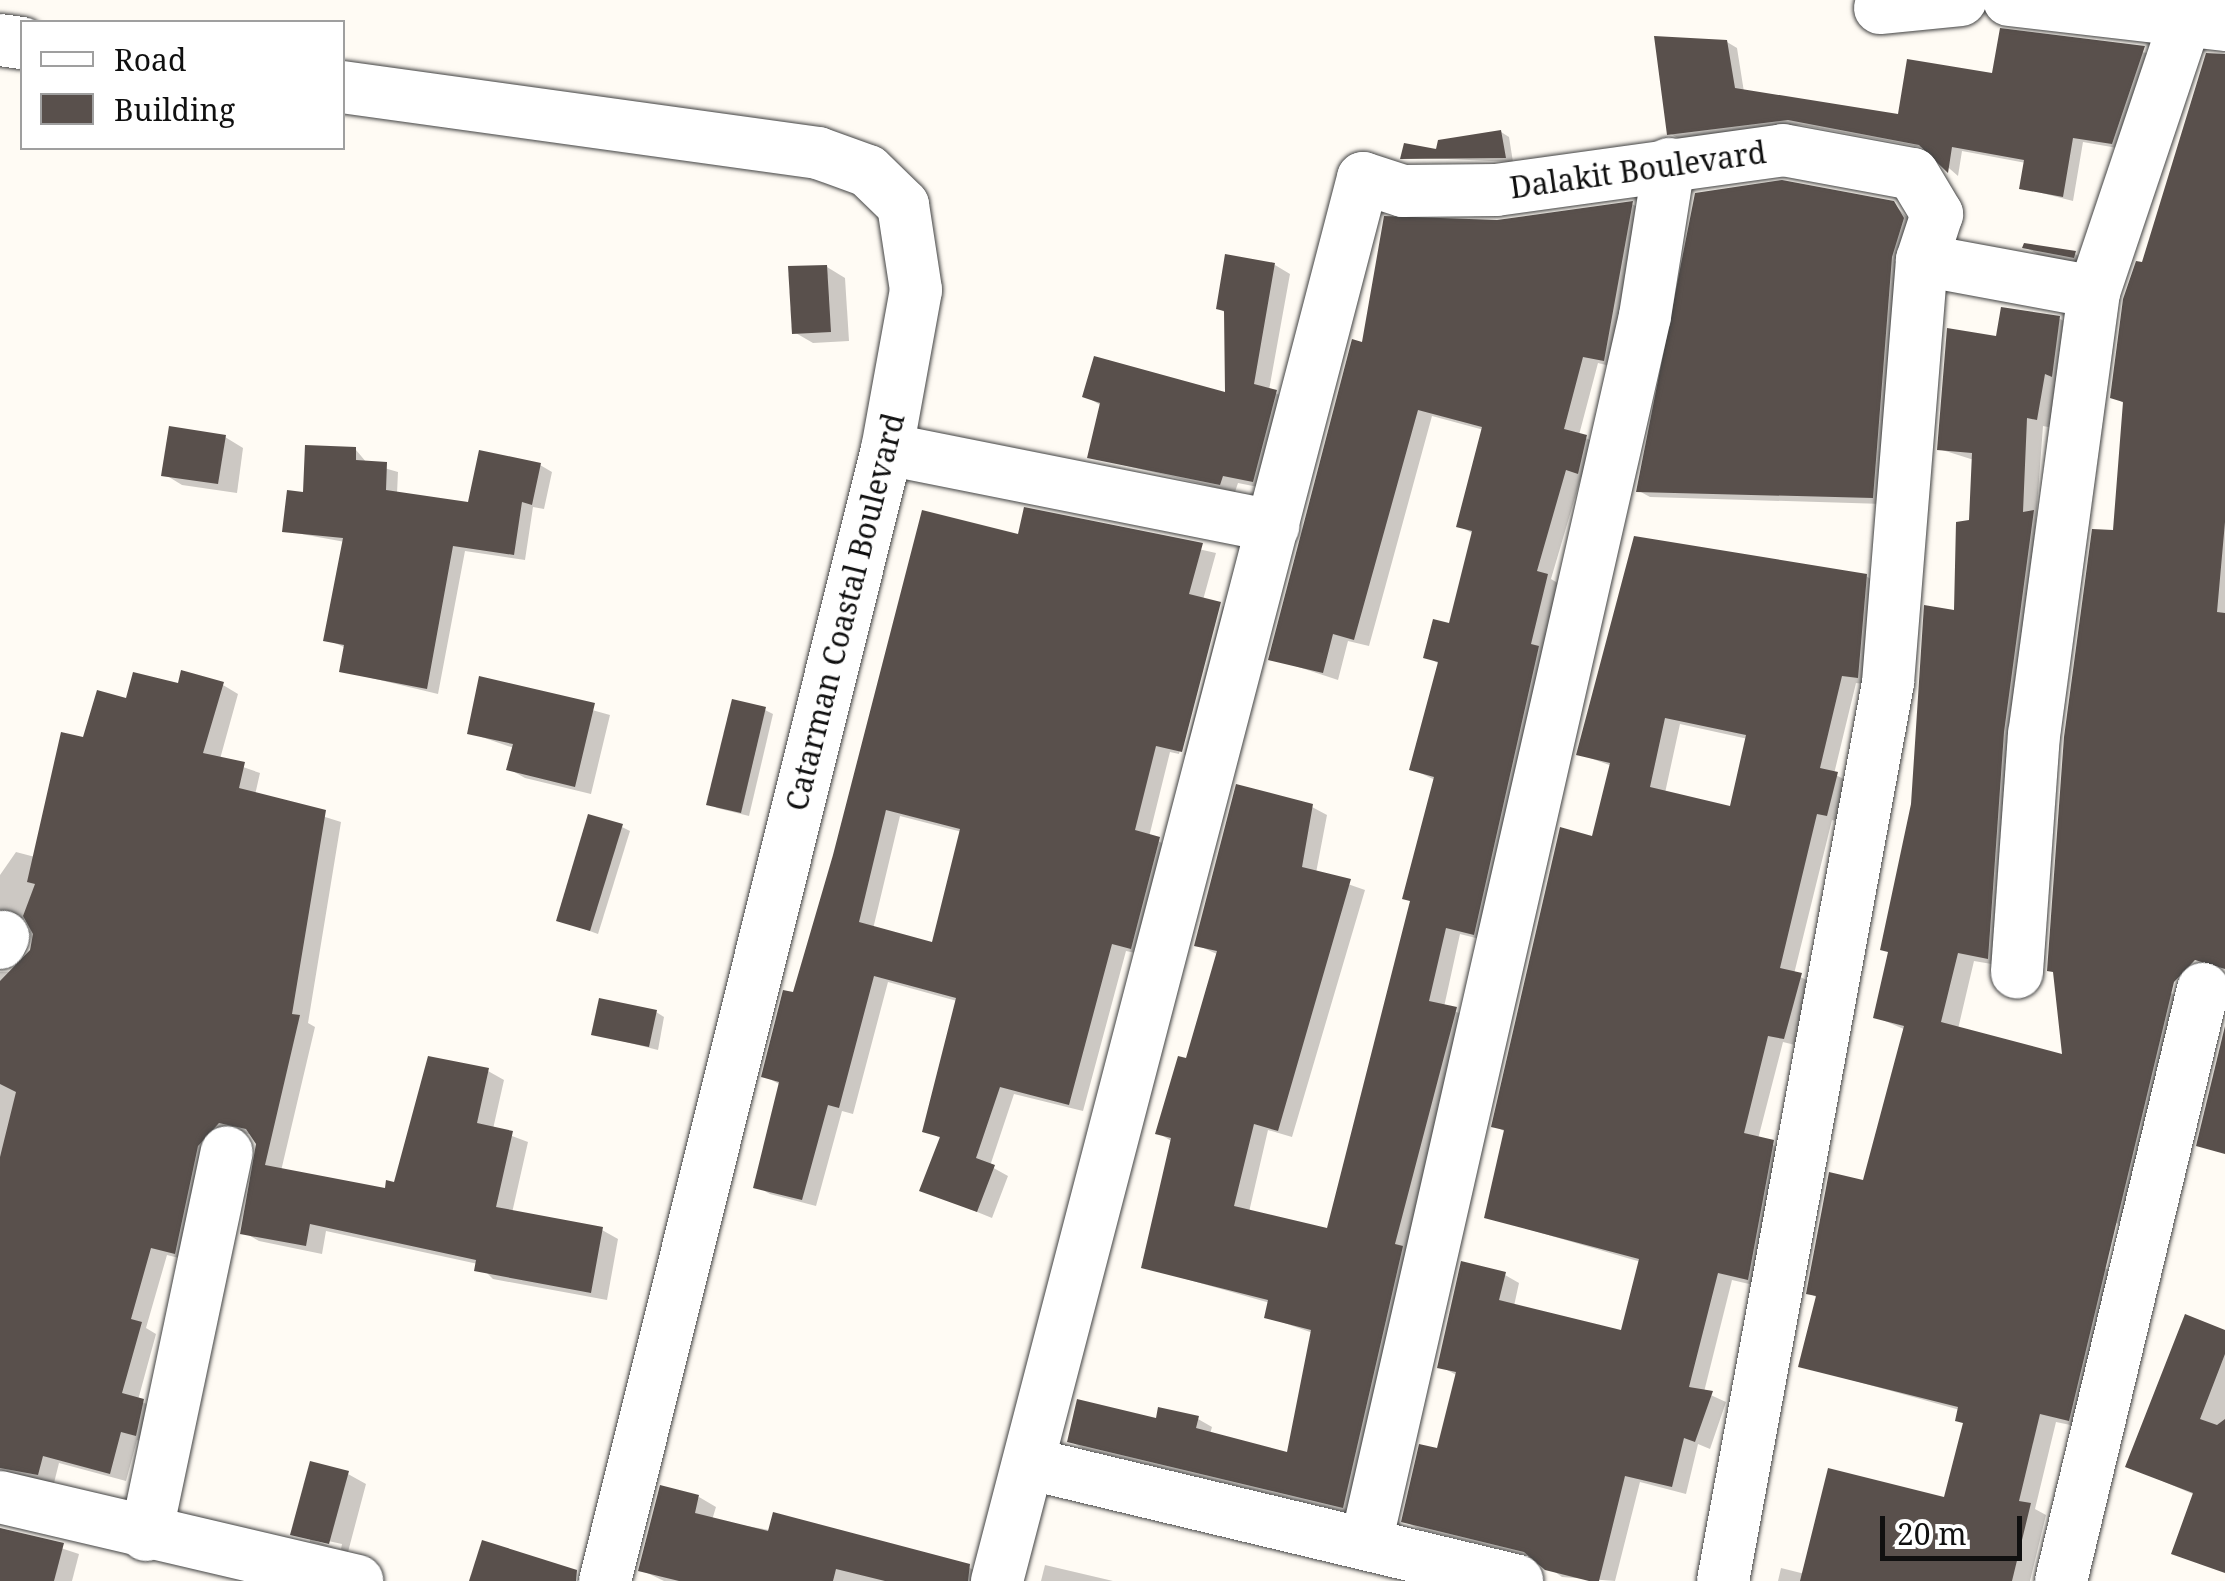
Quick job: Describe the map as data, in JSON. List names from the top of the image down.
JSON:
{
  "streets": {
    "street": ["Dalakit Boulevard", "Catarman Coastal Boulevard"]
  },
  "legend": ["Road", "Building"],
  "scale_bar": "20 m"
}
